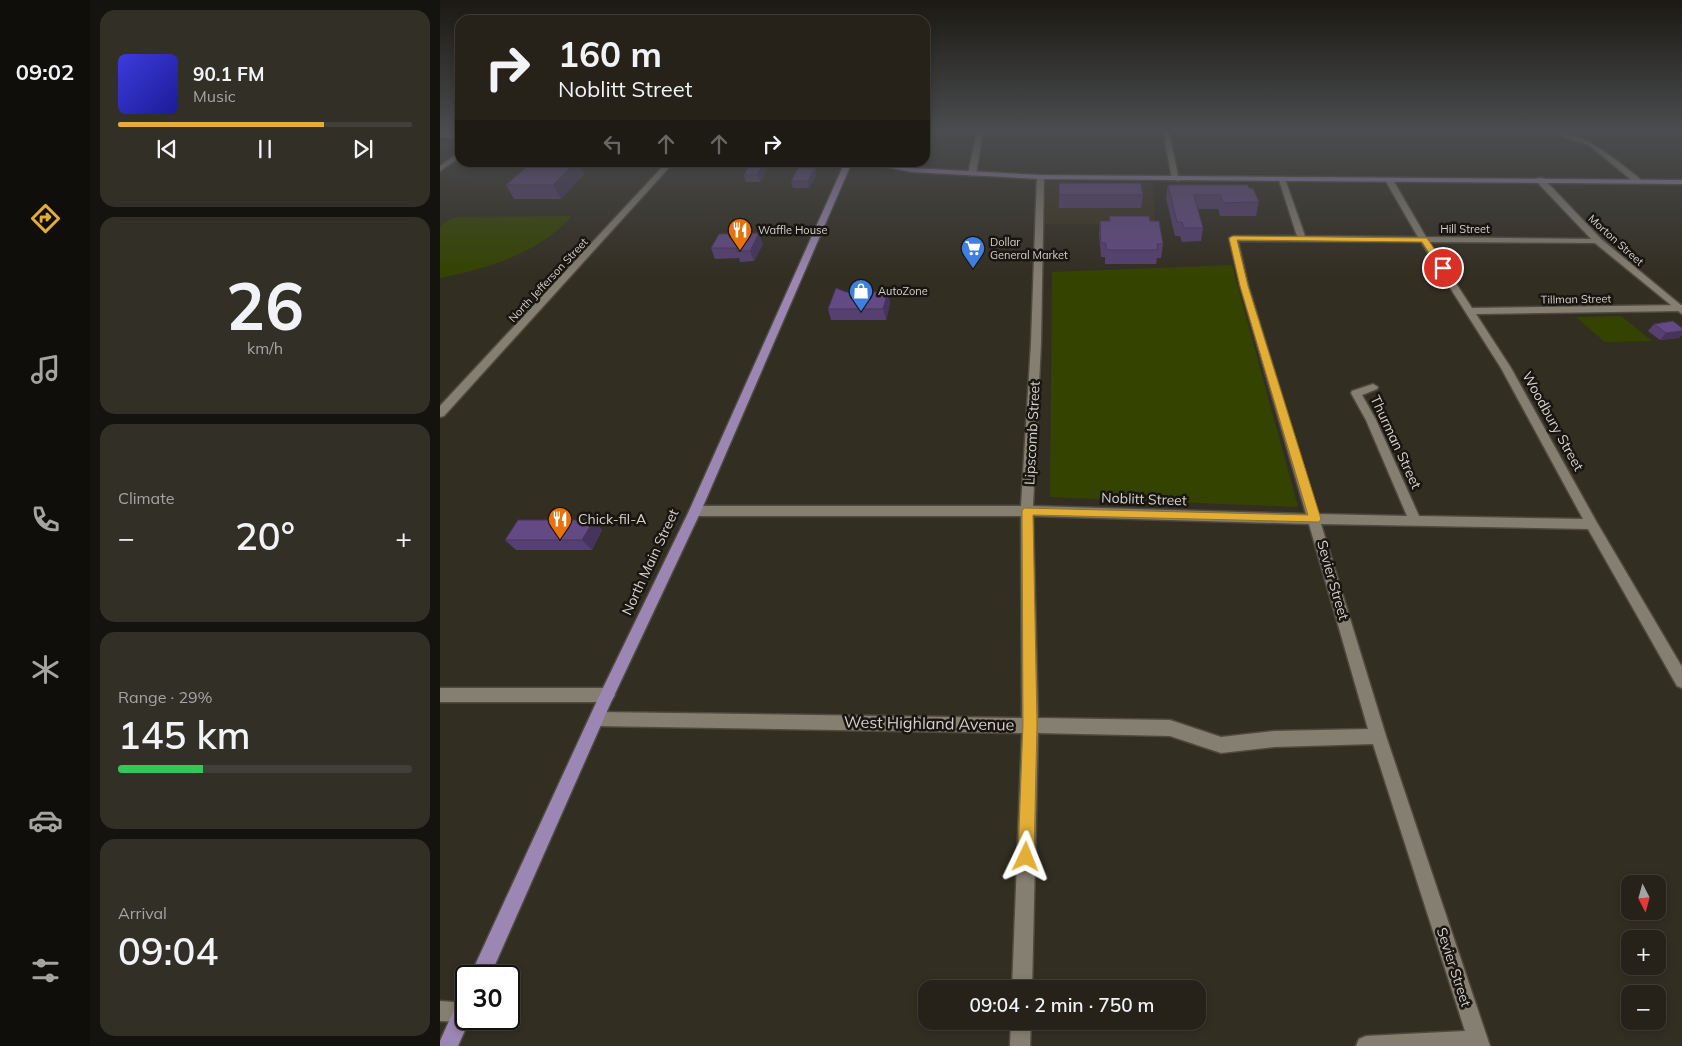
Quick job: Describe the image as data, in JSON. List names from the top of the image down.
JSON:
{
  "streets": {
    "main road": ["North Main Street"],
    "street": [
      "Hill Street",
      "Morton Street",
      "North Jefferson Street",
      "Tillman Street",
      "Woodbury Street",
      "Lipscomb Street",
      "Thurman Street",
      "Noblitt Street",
      "Sevier Street",
      "West Highland Avenue"
    ]
  },
  "crossings": [
    ["Hill Street", "Morton Street"],
    ["Hill Street", "Woodbury Street"],
    ["Hill Street", "Sevier Street"],
    ["Morton Street", "Tillman Street"],
    ["Tillman Street", "Woodbury Street"],
    ["Woodbury Street", "Noblitt Street"],
    ["Lipscomb Street", "Noblitt Street"],
    ["Lipscomb Street", "West Highland Avenue"],
    ["Thurman Street", "Noblitt Street"],
    ["Noblitt Street", "North Main Street"],
    ["Noblitt Street", "Sevier Street"],
    ["North Main Street", "West Highland Avenue"],
    ["Sevier Street", "West Highland Avenue"]
  ],
  "places": {
    "restaurant": ["Waffle House", "Chick-fil-A"],
    "supermarket": ["Dollar General Market"],
    "shop": ["AutoZone"]
  },
  "north": "bottom",
  "page": {
    "tabs": "09:02",
    "turn": ["160 m", "Noblitt Street"],
    "song": ["90.1 FM", "Music"],
    "tile": [
      ["26", "km/h"],
      "Climate",
      ["Range · 29%", "145 km"],
      ["Arrival", "09:04"]
    ],
    "heat": ["−", "20°", "+"],
    "map_buttons": ["+", "−"],
    "limit": "30",
    "trip": "09:04 · 2 min · 750 m"
  }
}
